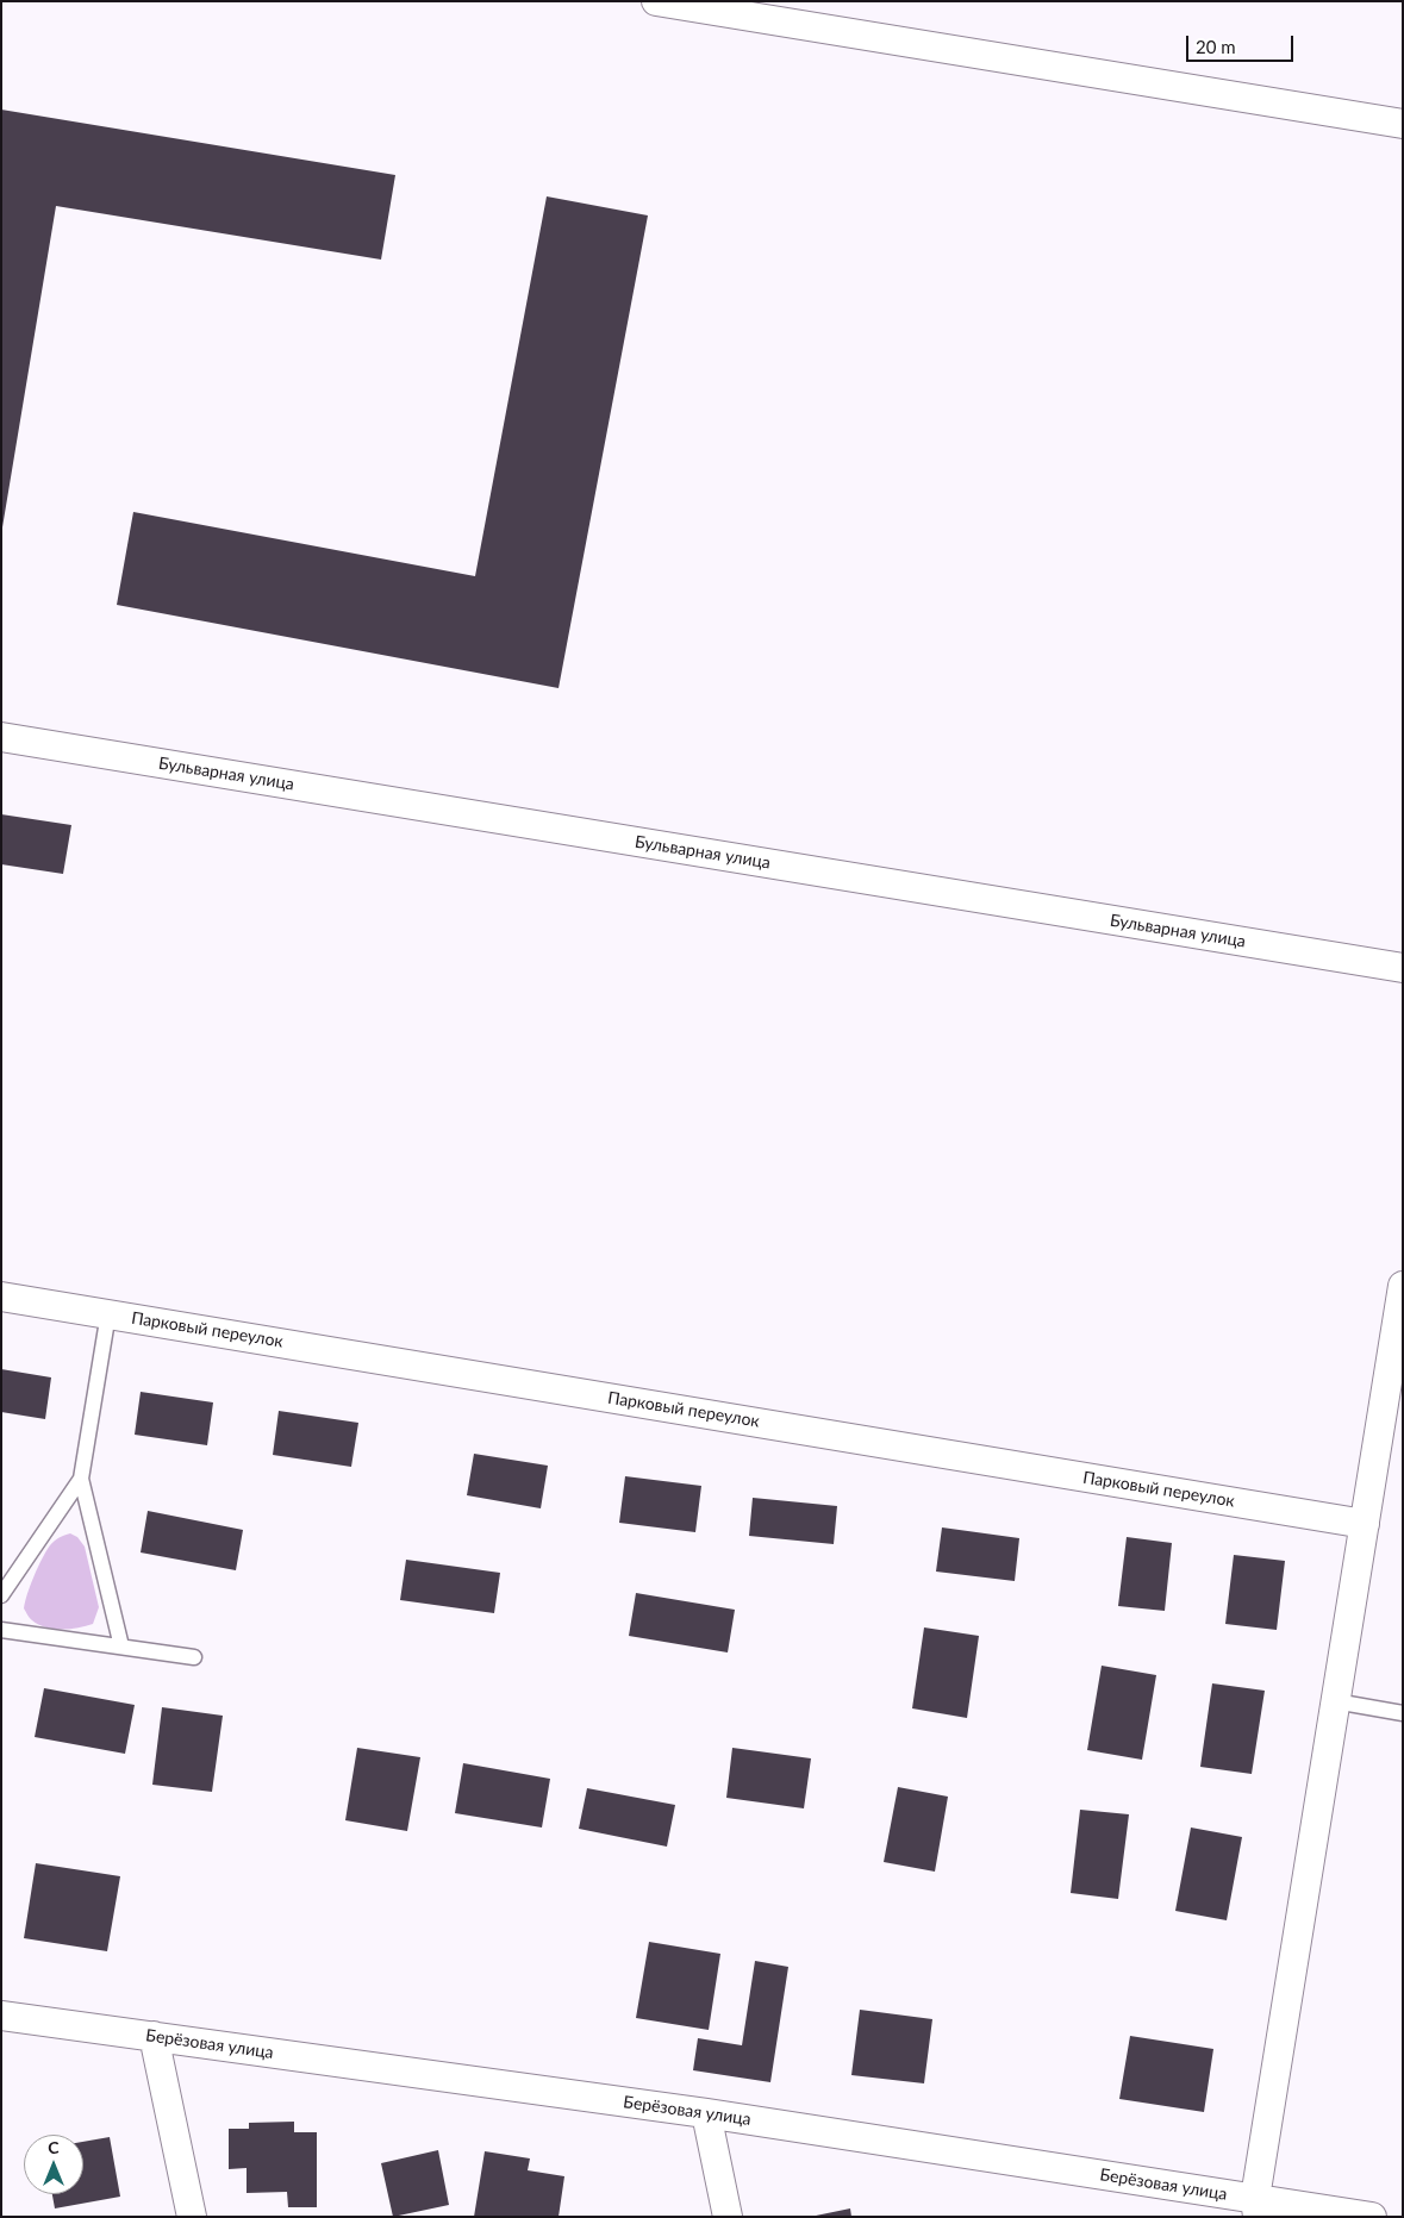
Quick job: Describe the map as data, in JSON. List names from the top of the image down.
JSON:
{
  "streets": {
    "street": ["Бульварная улица", "Парковый переулок", "Берёзовая улица"]
  },
  "scale_bar": "20 m",
  "north": "top"
}
